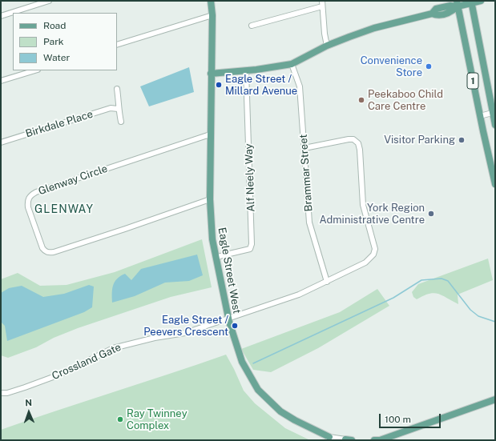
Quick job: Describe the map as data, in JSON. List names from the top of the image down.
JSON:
{
  "streets": {
    "main road": ["1", "Eagle Street West"],
    "street": [
      "Birkdale Place",
      "Brammar Street",
      "Alf Neely Way",
      "Glenway Circle",
      "Crossland Gate"
    ]
  },
  "crossings": [
    ["Brammar Street", "Crossland Gate"],
    ["Alf Neely Way", "Eagle Street West"],
    ["Glenway Circle", "Eagle Street West"],
    ["Eagle Street West", "Crossland Gate"]
  ],
  "districts": ["GLENWAY"],
  "places": [
    "Convenience Store",
    "Eagle Street / Millard Avenue",
    "Peekaboo Child Care Centre",
    "Visitor Parking",
    "York Region Administrative Centre",
    "Eagle Street / Peevers Crescent",
    "Ray Twinney Complex"
  ],
  "legend": ["Road", "Park", "Water"],
  "scale_bar": "100 m",
  "north": "top"
}
